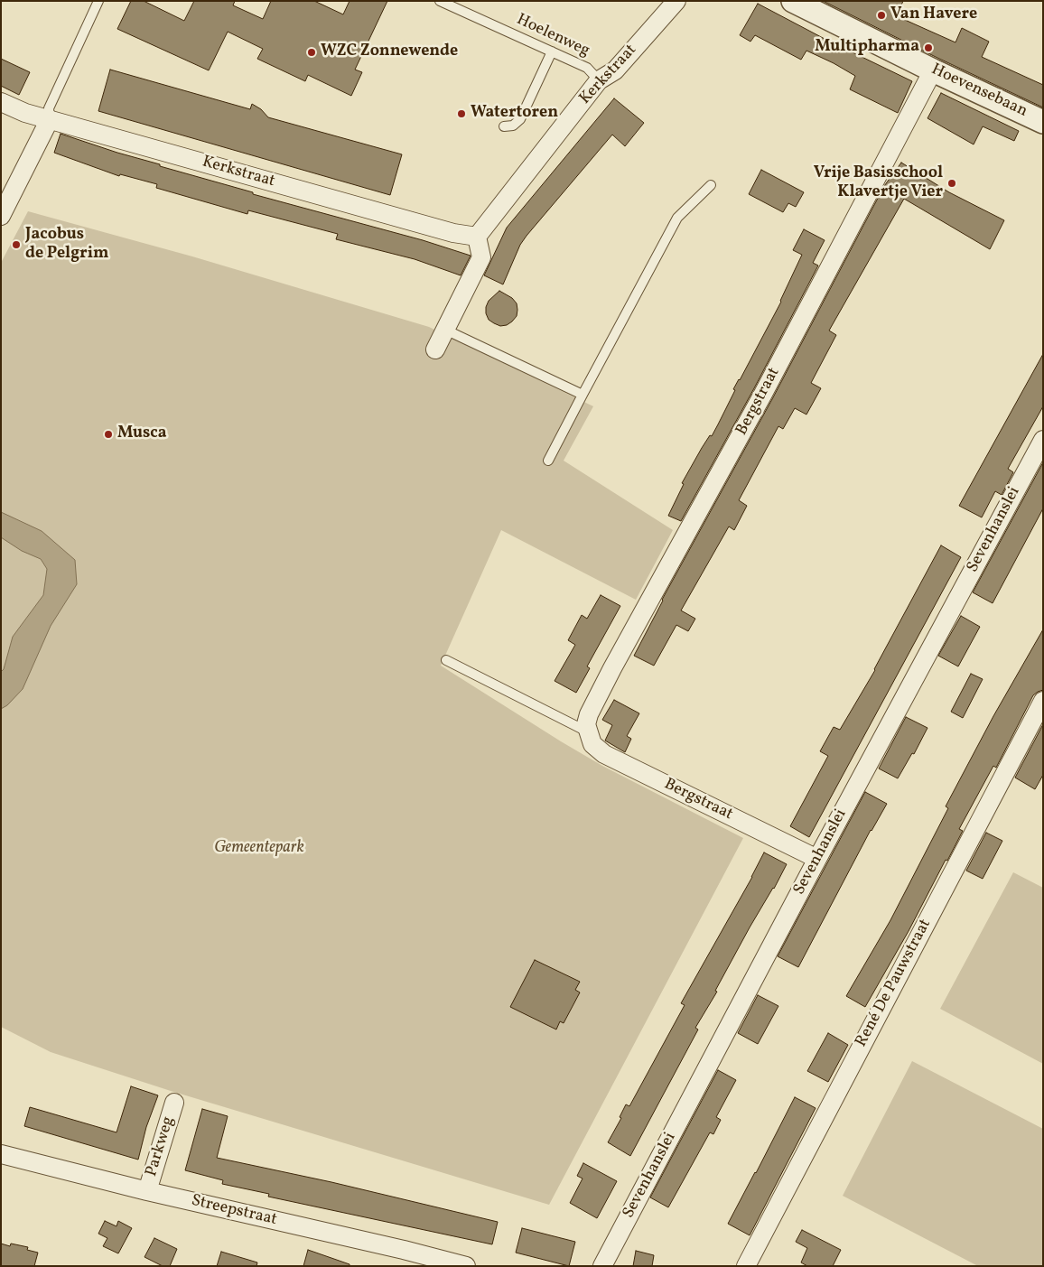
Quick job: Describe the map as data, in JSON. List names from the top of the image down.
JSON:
{
  "streets": {
    "street": [
      "Kerkstraat",
      "Hoevensebaan",
      "Bergstraat",
      "Sevenhanslei",
      "René De Pauwstraat",
      "Parkweg",
      "Streepstraat"
    ],
    "lane": ["Hoelenweg"]
  },
  "crossings": [
    ["Hoelenweg", "Kerkstraat"],
    ["Hoevensebaan", "Bergstraat"],
    ["Bergstraat", "Sevenhanslei"],
    ["Parkweg", "Streepstraat"]
  ],
  "parks": ["Gemeentepark"],
  "places": [
    "Van Havere",
    "Multipharma",
    "WZC Zonnewende",
    "Watertoren",
    "Vrije Basisschool Klavertje Vier",
    "Jacobus de Pelgrim",
    "Musca"
  ]
}
